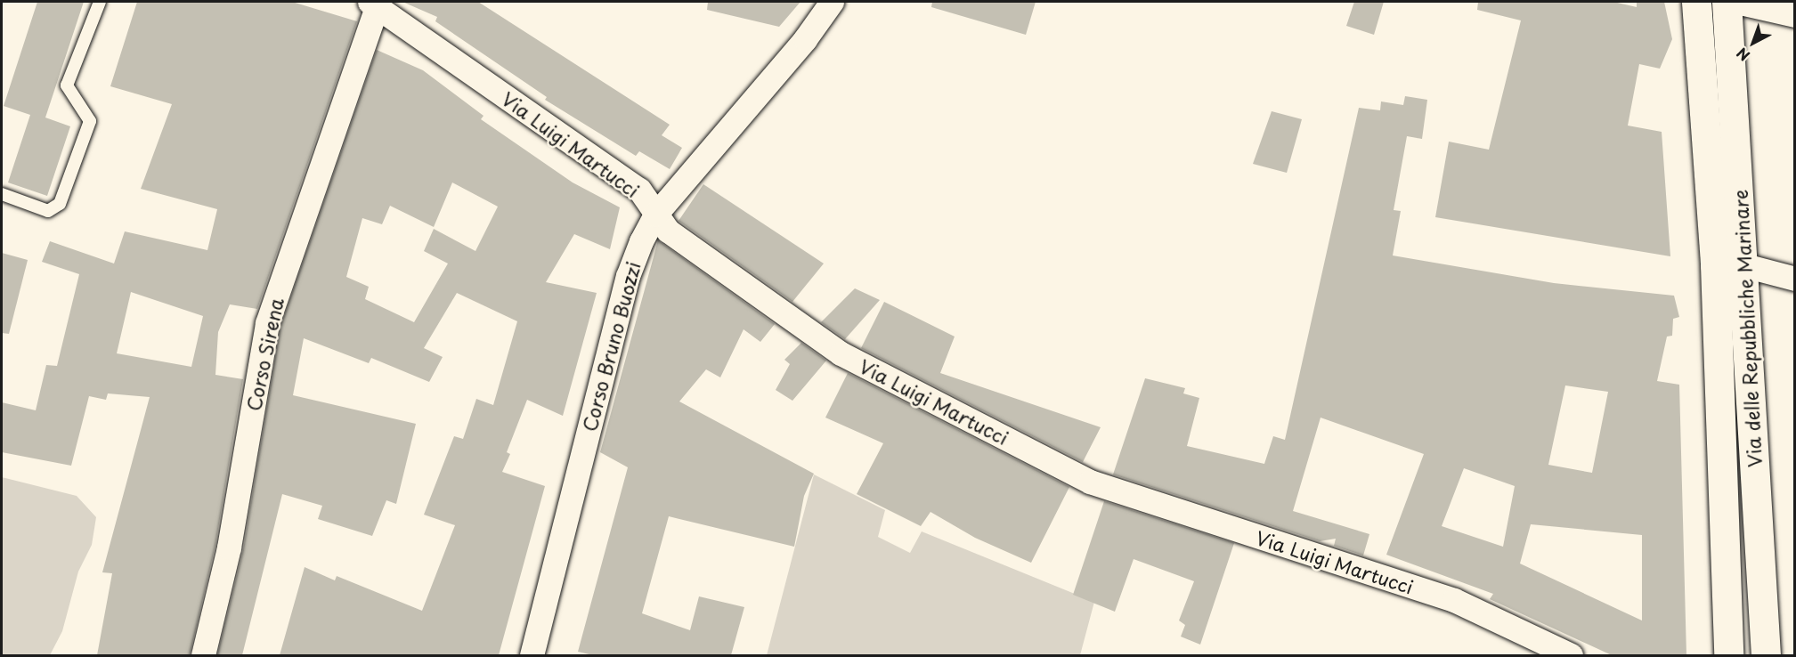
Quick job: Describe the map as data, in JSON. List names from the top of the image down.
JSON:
{
  "streets": {
    "main road": ["Via delle Repubbliche Marinare"],
    "street": ["Via Luigi Martucci", "Corso Bruno Buozzi", "Corso Sirena"]
  },
  "crossings": [
    ["Via Luigi Martucci", "Corso Bruno Buozzi"],
    ["Via Luigi Martucci", "Corso Sirena"]
  ],
  "north": "bottom left"
}
